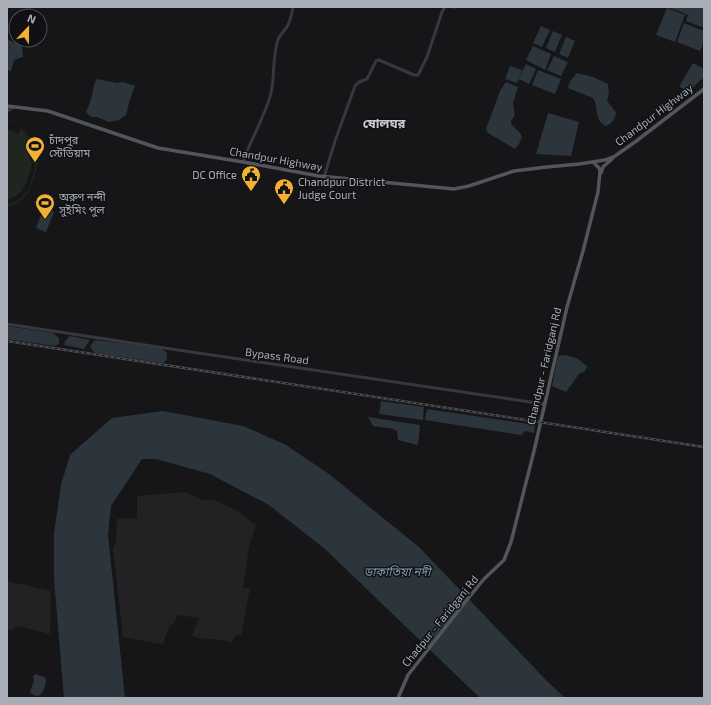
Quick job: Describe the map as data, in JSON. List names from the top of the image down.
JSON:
{
  "streets": {
    "main road": ["Chandpur Highway", "Chandpur - Faridganj Rd", "Chadpur - Faridganj Rd"],
    "street": ["Bypass Road"]
  },
  "crossings": [
    ["Bypass Road", "Chandpur - Faridganj Rd"],
    ["Chandpur - Faridganj Rd", "Chadpur - Faridganj Rd"]
  ],
  "districts": ["ষোলঘর"],
  "water": ["ডাকাতিয়া নদী"],
  "places": {
    "sports": ["চাঁদপুর স্টেডিয়াম", "অরুণ নন্দী সুইমিং পুল"],
    "public building": ["DC Office", "Chandpur District Judge Court"]
  },
  "north": "top"
}
